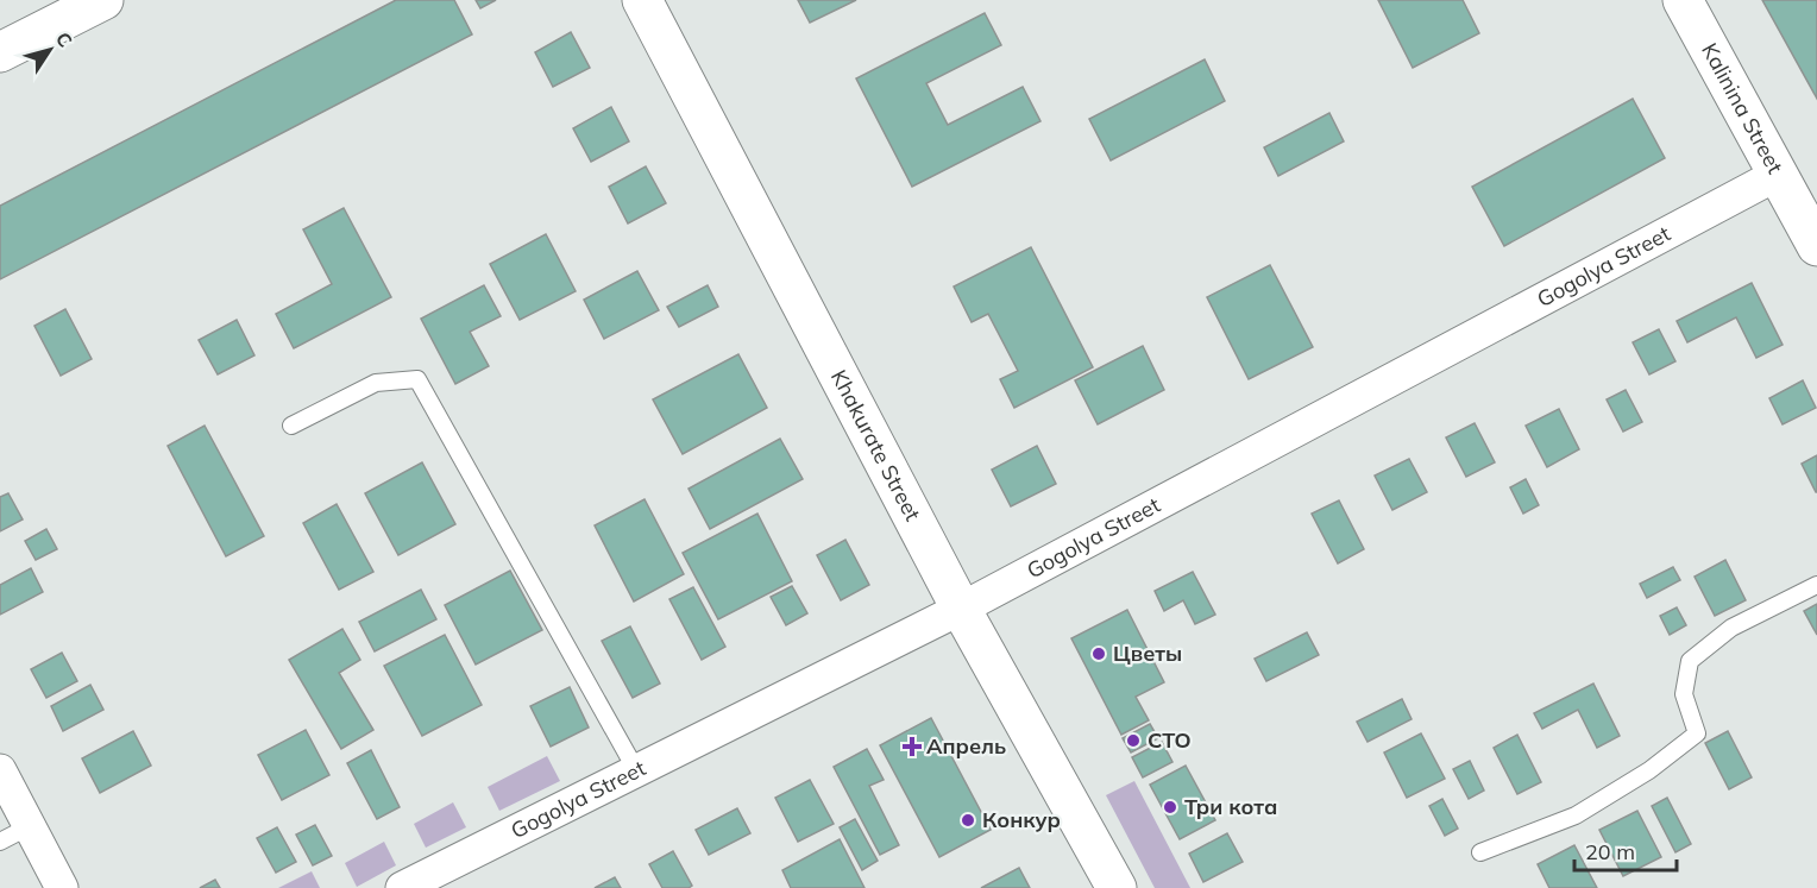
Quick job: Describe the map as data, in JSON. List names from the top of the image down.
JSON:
{
  "streets": {
    "main road": ["Kalinina Street", "Khakurate Street"],
    "street": ["Gogolya Street"]
  },
  "crossings": [
    ["Kalinina Street", "Gogolya Street"],
    ["Gogolya Street", "Khakurate Street"]
  ],
  "places": {
    "other": [
      "Цветы",
      "СТО",
      "Три кота",
      "Конкур"
    ],
    "health": ["Апрель"]
  },
  "scale_bar": "20 m",
  "north": "top right"
}
